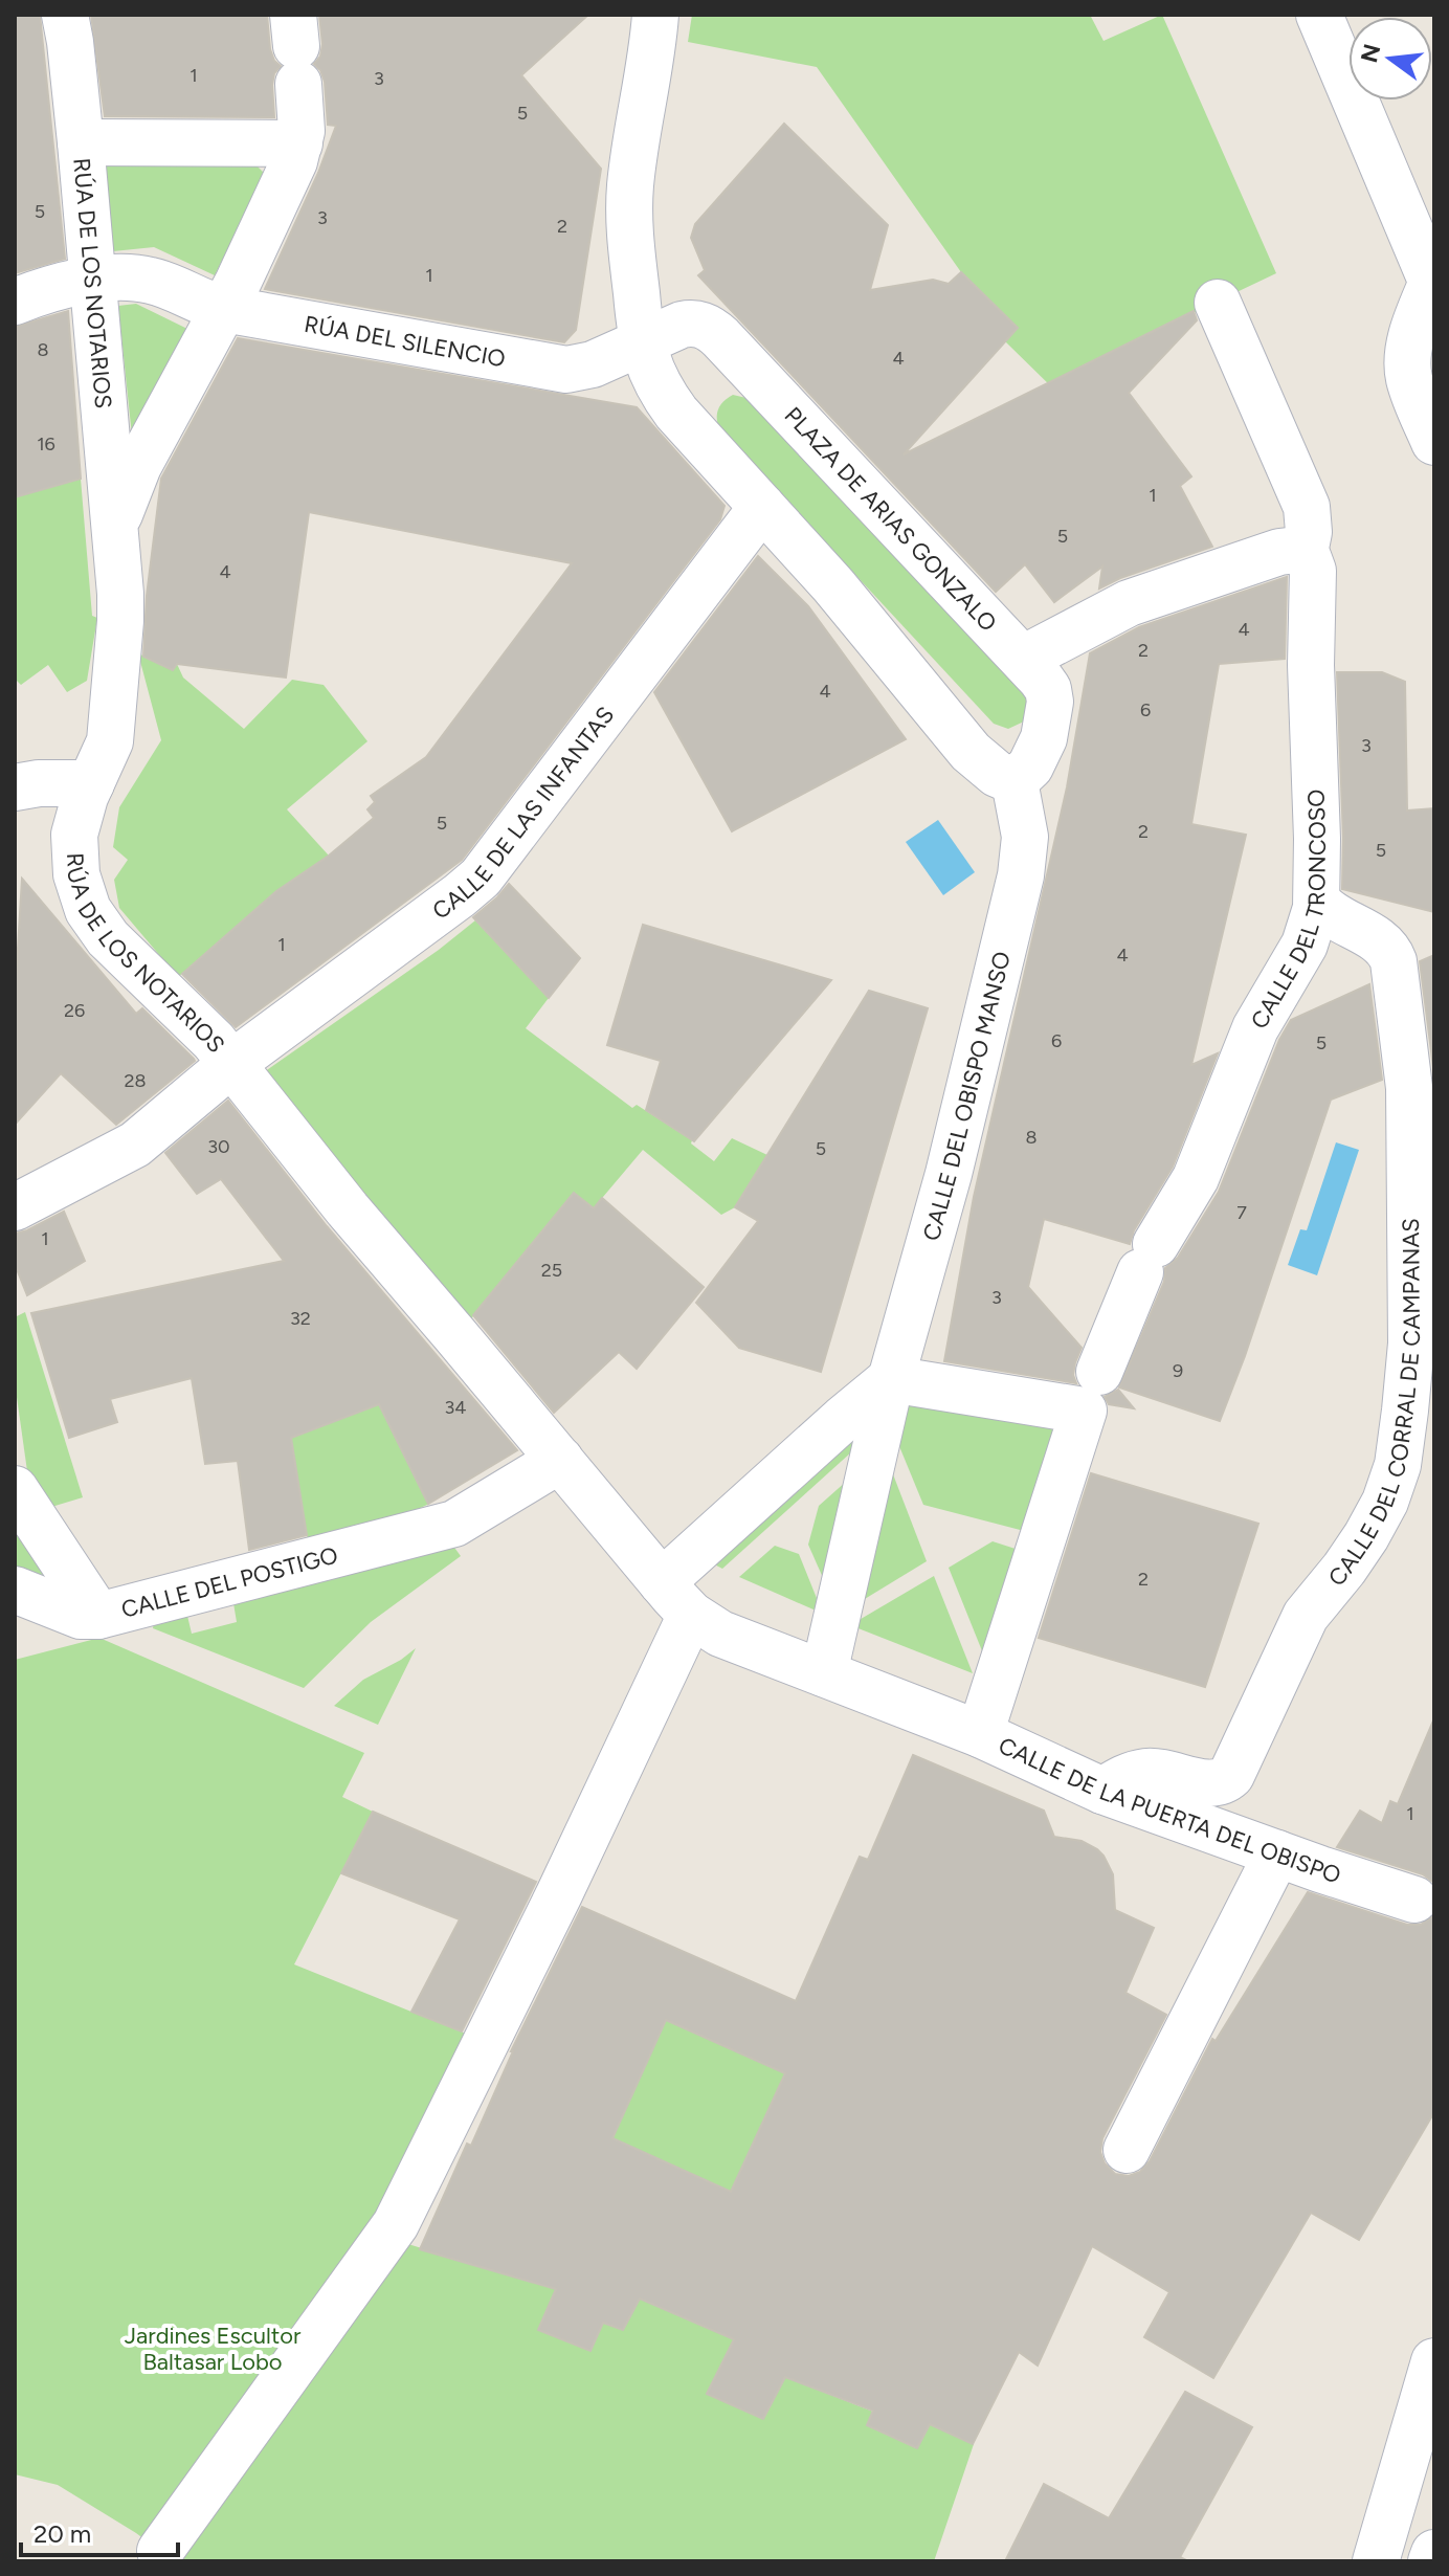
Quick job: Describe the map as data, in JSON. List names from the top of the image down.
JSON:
{
  "streets": {
    "street": [
      "RÚA DE LOS NOTARIOS",
      "RÚA DEL SILENCIO",
      "PLAZA DE ARIAS GONZALO",
      "CALLE DE LAS INFANTAS",
      "CALLE DEL TRONCOSO",
      "CALLE DEL OBISPO MANSO",
      "CALLE DEL CORRAL DE CAMPANAS",
      "CALLE DEL POSTIGO",
      "CALLE DE LA PUERTA DEL OBISPO"
    ]
  },
  "crossings": [
    ["RÚA DE LOS NOTARIOS", "RÚA DEL SILENCIO"],
    ["RÚA DE LOS NOTARIOS", "CALLE DE LAS INFANTAS"],
    ["RÚA DE LOS NOTARIOS", "CALLE DEL POSTIGO"],
    ["RÚA DE LOS NOTARIOS", "CALLE DE LA PUERTA DEL OBISPO"],
    ["RÚA DEL SILENCIO", "PLAZA DE ARIAS GONZALO"],
    ["PLAZA DE ARIAS GONZALO", "CALLE DEL OBISPO MANSO"],
    ["CALLE DEL TRONCOSO", "CALLE DEL CORRAL DE CAMPANAS"],
    ["CALLE DEL TRONCOSO", "CALLE DE LA PUERTA DEL OBISPO"],
    ["CALLE DEL OBISPO MANSO", "CALLE DE LA PUERTA DEL OBISPO"],
    ["CALLE DEL CORRAL DE CAMPANAS", "CALLE DE LA PUERTA DEL OBISPO"]
  ],
  "parks": ["Jardines Escultor Baltasar Lobo"],
  "house_numbers": [
    "1",
    "3",
    "5",
    "5",
    "3",
    "2",
    "1",
    "8",
    "4",
    "16",
    "1",
    "5",
    "4",
    "4",
    "2",
    "4",
    "6",
    "3",
    "5",
    "2",
    "5",
    "1",
    "4",
    "26",
    "6",
    "5",
    "28",
    "8",
    "30",
    "5",
    "7",
    "1",
    "25",
    "3",
    "32",
    "9",
    "34",
    "2",
    "1"
  ],
  "scale_bar": "20 m",
  "north": "left"
}
